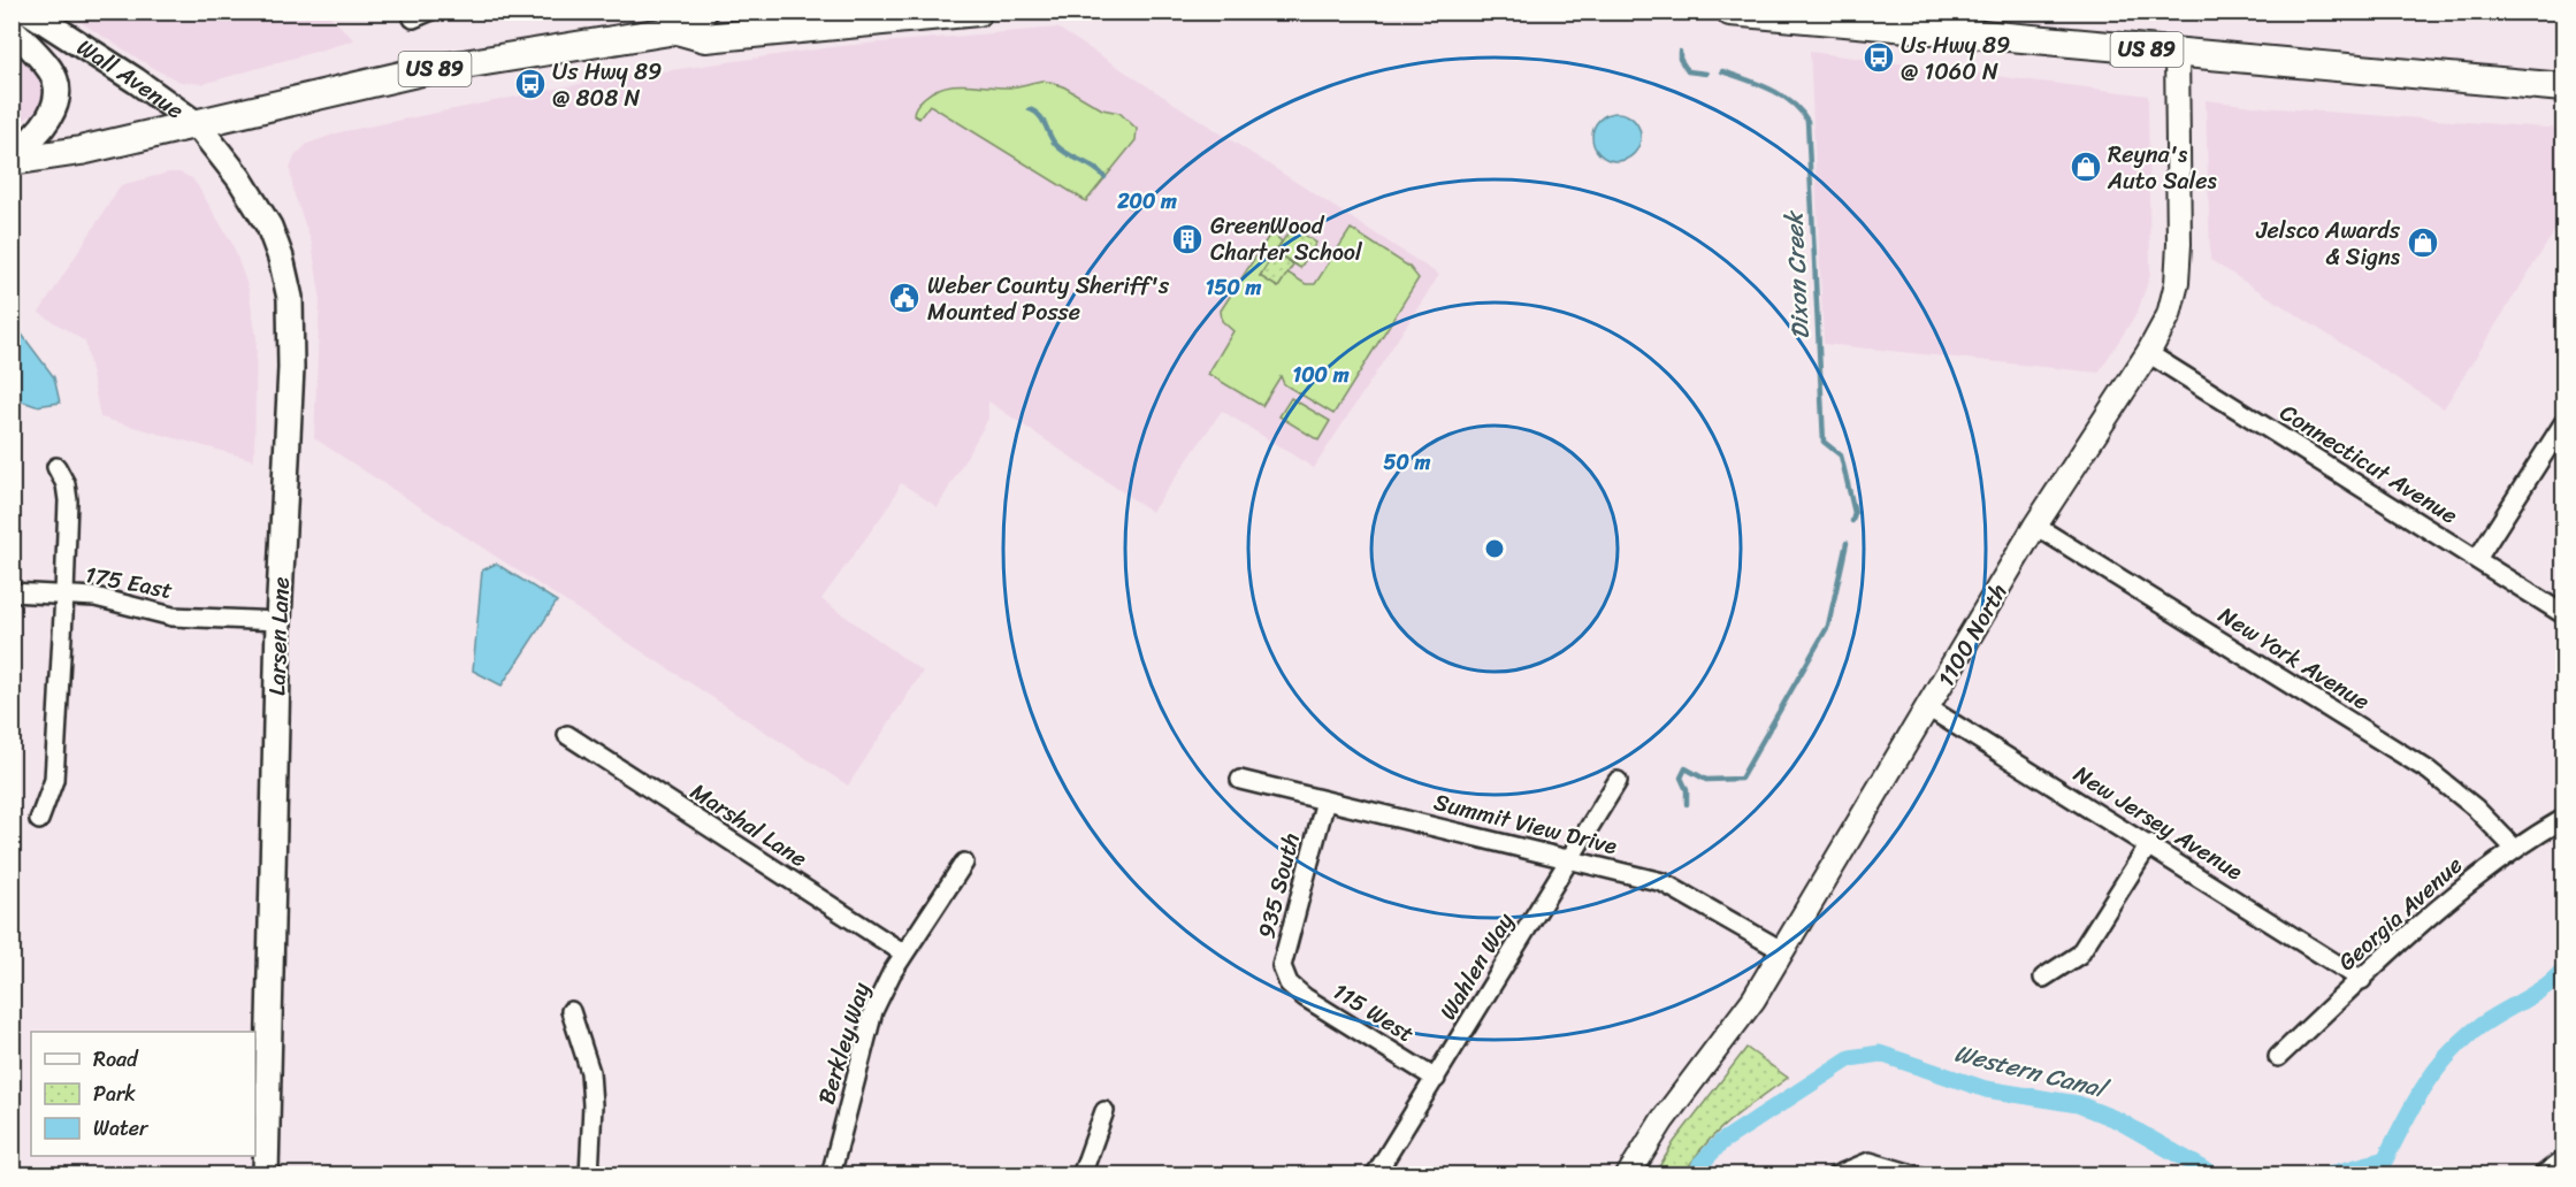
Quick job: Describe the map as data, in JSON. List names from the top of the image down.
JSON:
{
  "streets": {
    "main road": ["US 89", "Wall Avenue", "Larsen Lane"],
    "street": [
      "Connecticut Avenue",
      "175 East",
      "1100 North",
      "New York Avenue",
      "New Jersey Avenue",
      "Summit View Drive",
      "Marshal Lane",
      "935 South",
      "Georgia Avenue",
      "Wahlen Way",
      "115 West",
      "Berkley Way"
    ]
  },
  "crossings": [
    ["US 89", "Wall Avenue"],
    ["US 89", "1100 North"],
    ["US 89", "Larsen Lane"],
    ["Wall Avenue", "Larsen Lane"],
    ["Connecticut Avenue", "1100 North"],
    ["175 East", "Larsen Lane"],
    ["1100 North", "New York Avenue"],
    ["1100 North", "New Jersey Avenue"],
    ["1100 North", "Summit View Drive"],
    ["New York Avenue", "Georgia Avenue"],
    ["New Jersey Avenue", "Georgia Avenue"],
    ["Summit View Drive", "935 South"],
    ["Summit View Drive", "Wahlen Way"],
    ["Marshal Lane", "Berkley Way"],
    ["935 South", "115 West"],
    ["Wahlen Way", "115 West"]
  ],
  "water": ["Dixon Creek", "Western Canal"],
  "places": {
    "bus stop": ["Us Hwy 89 @ 1060 N", "Us Hwy 89 @ 808 N"],
    "shop": ["Reyna's Auto Sales", "Jelsco Awards & Signs"],
    "building": ["GreenWood Charter School"],
    "public building": ["Weber County Sheriff's Mounted Posse"]
  },
  "legend": ["Road", "Park", "Water"],
  "rings": [
    "200 m",
    "150 m",
    "100 m",
    "50 m"
  ]
}
